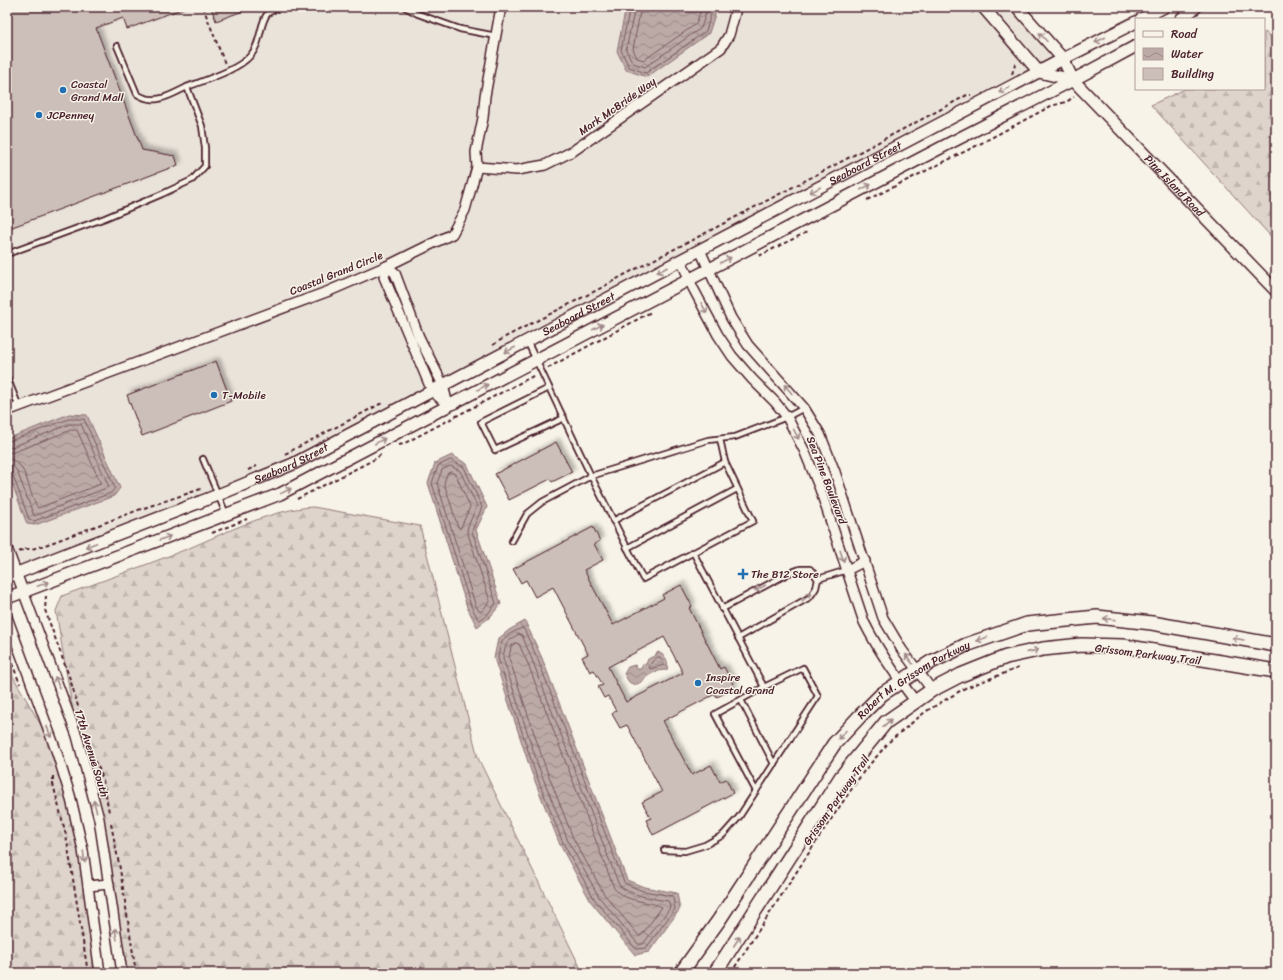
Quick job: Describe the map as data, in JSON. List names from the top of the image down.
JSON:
{
  "streets": {
    "main road": ["Robert M. Grissom Parkway"],
    "street": [
      "Mark McBride Way",
      "Seaboard Street",
      "Pine Island Road",
      "Coastal Grand Circle",
      "Sea Pine Boulevard",
      "17th Avenue South"
    ],
    "path": ["Grissom Parkway Trail"]
  },
  "crossings": [
    ["Mark McBride Way", "Coastal Grand Circle"],
    ["Seaboard Street", "Pine Island Road"],
    ["Seaboard Street", "Sea Pine Boulevard"],
    ["Seaboard Street", "17th Avenue South"],
    ["Sea Pine Boulevard", "Robert M. Grissom Parkway"]
  ],
  "places": {
    "other": [
      "Coastal Grand Mall",
      "JCPenney",
      "T-Mobile",
      "Inspire Coastal Grand"
    ],
    "health": ["The B12 Store"]
  },
  "legend": ["Road", "Water", "Building"]
}
